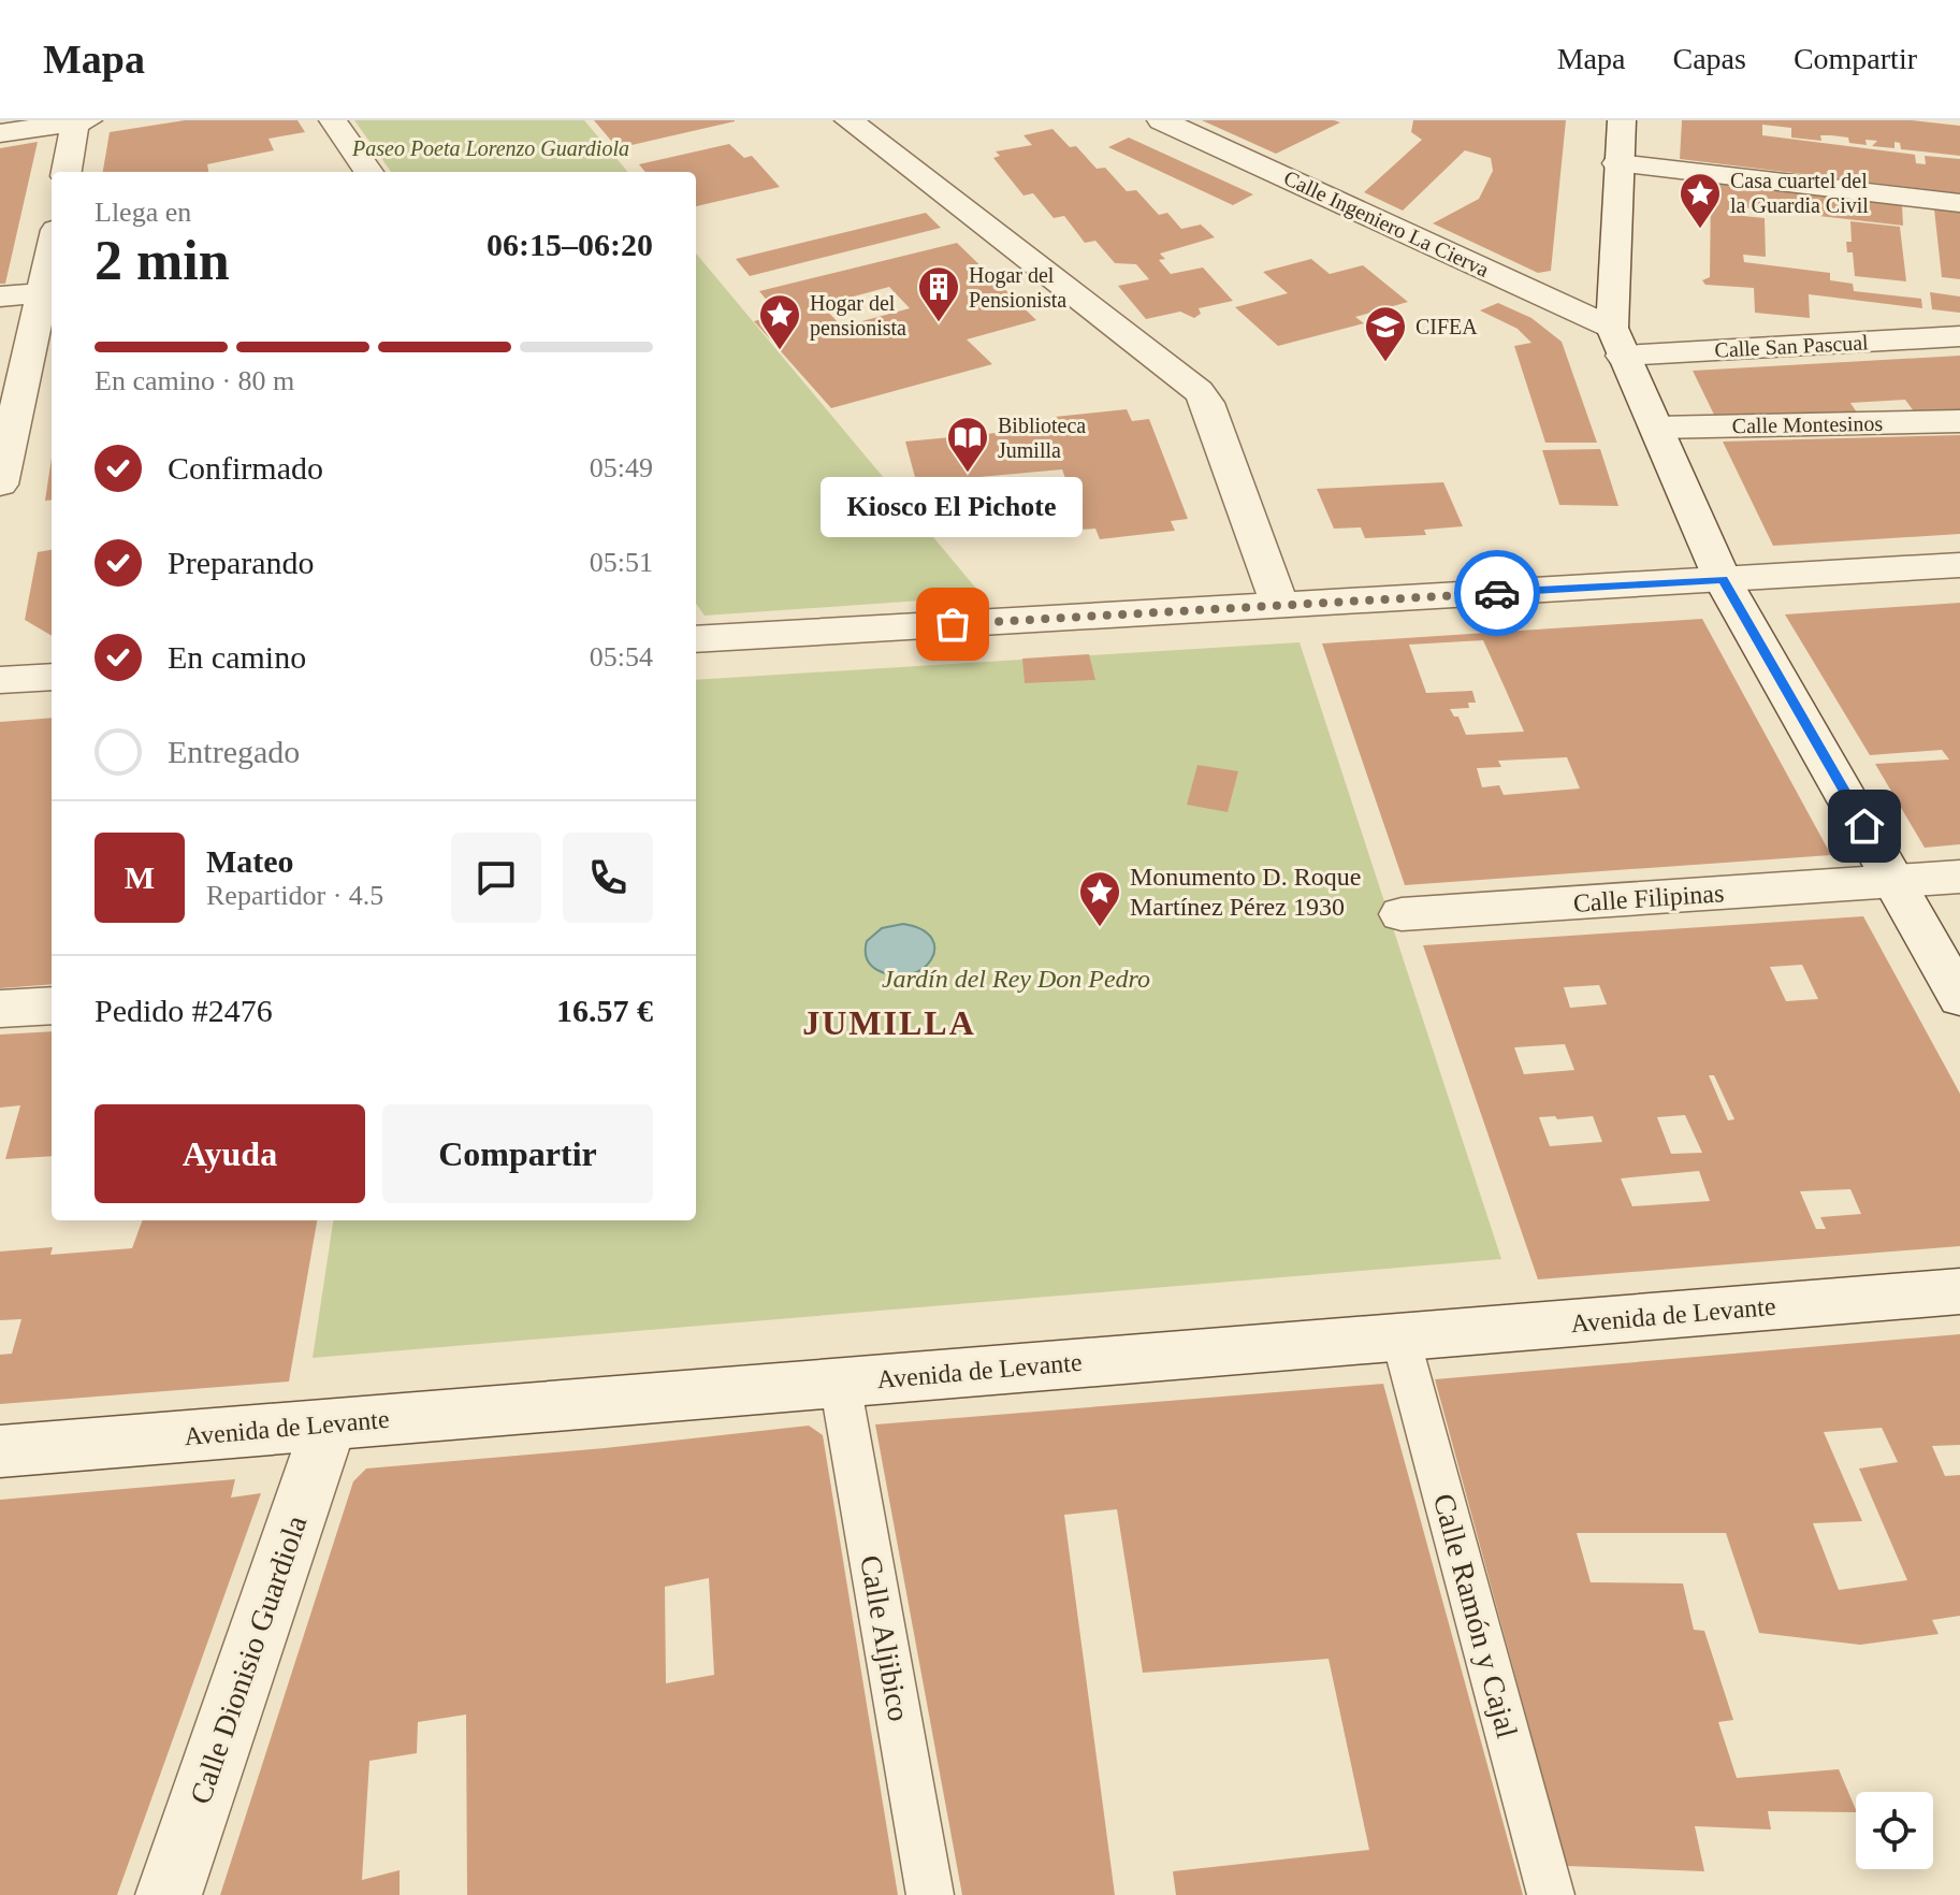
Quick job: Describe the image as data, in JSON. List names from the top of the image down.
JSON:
{
  "streets": {
    "street": [
      "Calle Ingeniero La Cierva",
      "Calle San Pascual",
      "Calle Montesinos",
      "Calle Filipinas",
      "Avenida de Levante",
      "Calle Ramón y Cajal",
      "Calle Aljibico",
      "Calle Dionisio Guardiola"
    ]
  },
  "crossings": [
    ["Calle Ingeniero La Cierva", "Calle San Pascual"],
    ["Avenida de Levante", "Calle Ramón y Cajal"],
    ["Avenida de Levante", "Calle Aljibico"],
    ["Avenida de Levante", "Calle Dionisio Guardiola"]
  ],
  "districts": ["JUMILLA"],
  "parks": ["Paseo Poeta Lorenzo Guardiola", "Jardín del Rey Don Pedro"],
  "places": {
    "place": ["Casa cuartel del la Guardia Civil", "Hogar del pensionista", "Monumento D. Roque Martínez Pérez 1930"],
    "building": ["Hogar del Pensionista"],
    "school or university": ["CIFEA"],
    "library": ["Biblioteca Jumilla"],
    "other": ["Kiosco El Pichote"]
  },
  "page": {
    "header": "Mapa",
    "nav": ["Mapa", "Capas", "Compartir"],
    "heading": ["2 min", "Llega en", "06:15–06:20"],
    "panel": [
      "Mateo",
      "Repartidor · 4.5",
      "Pedido #2476",
      "16.57 €"
    ],
    "bar": "En camino · 80 m",
    "list": [
      ["Confirmado", "05:49"],
      ["Preparando", "05:51"],
      ["En camino", "05:54"],
      "Entregado"
    ],
    "bubble": "Kiosco El Pichote",
    "round": "M",
    "buttons": ["Ayuda", "Compartir"]
  }
}
